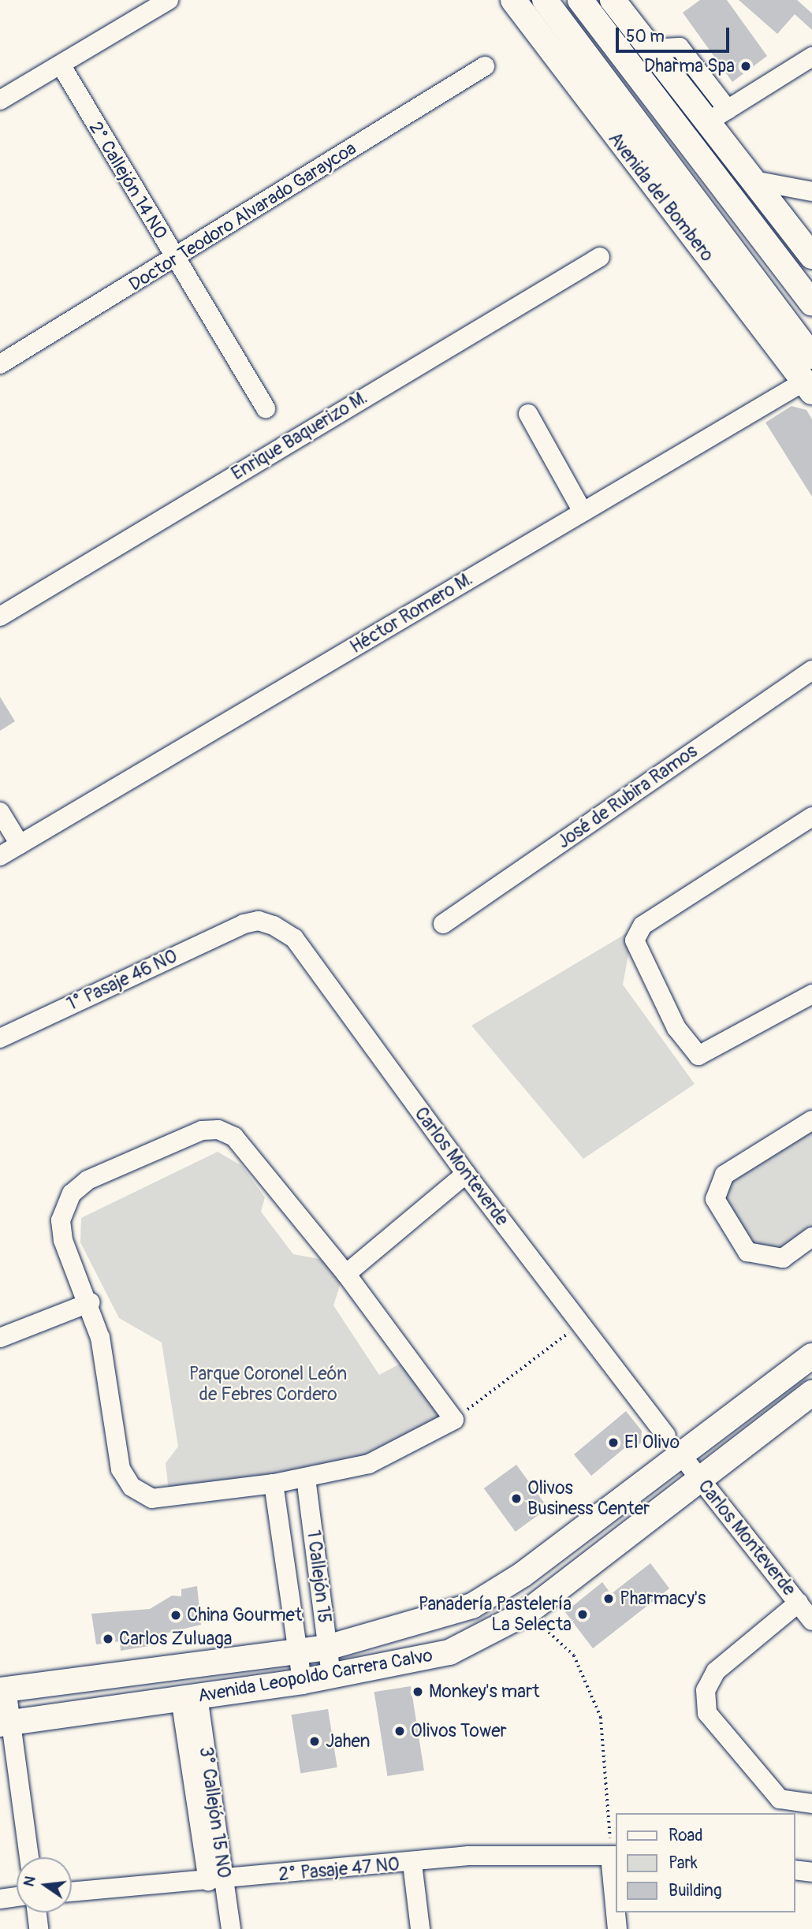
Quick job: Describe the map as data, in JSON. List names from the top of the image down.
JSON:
{
  "streets": {
    "main road": ["Avenida del Bombero", "Avenida Leopoldo Carrera Calvo"],
    "street": [
      "2° Callejón 14 NO",
      "Doctor Teodoro Alvarado Garaycoa",
      "Enrique Baquerizo M.",
      "Héctor Romero M.",
      "José de Rubira Ramos",
      "1° Pasaje 46 NO",
      "Carlos Monteverde",
      "1 Callejón 15",
      "3° Callejón 15 NO",
      "2° Pasaje 47 NO"
    ]
  },
  "crossings": [
    ["2° Callejón 14 NO", "Doctor Teodoro Alvarado Garaycoa"],
    ["Avenida del Bombero", "Héctor Romero M."],
    ["1° Pasaje 46 NO", "Carlos Monteverde"],
    ["Carlos Monteverde", "Avenida Leopoldo Carrera Calvo"],
    ["1 Callejón 15", "Avenida Leopoldo Carrera Calvo"],
    ["Avenida Leopoldo Carrera Calvo", "3° Callejón 15 NO"],
    ["3° Callejón 15 NO", "2° Pasaje 47 NO"]
  ],
  "parks": ["Parque Coronel León de Febres Cordero"],
  "places": [
    "Dharma Spa",
    "El Olivo",
    "Olivos Business Center",
    "Pharmacy's",
    "Panadería Pastelería La Selecta",
    "China Gourmet",
    "Carlos Zuluaga",
    "Monkey's mart",
    "Olivos Tower",
    "Jahen"
  ],
  "legend": ["Road", "Park", "Building"],
  "scale_bar": "50 m",
  "north": "left"
}
